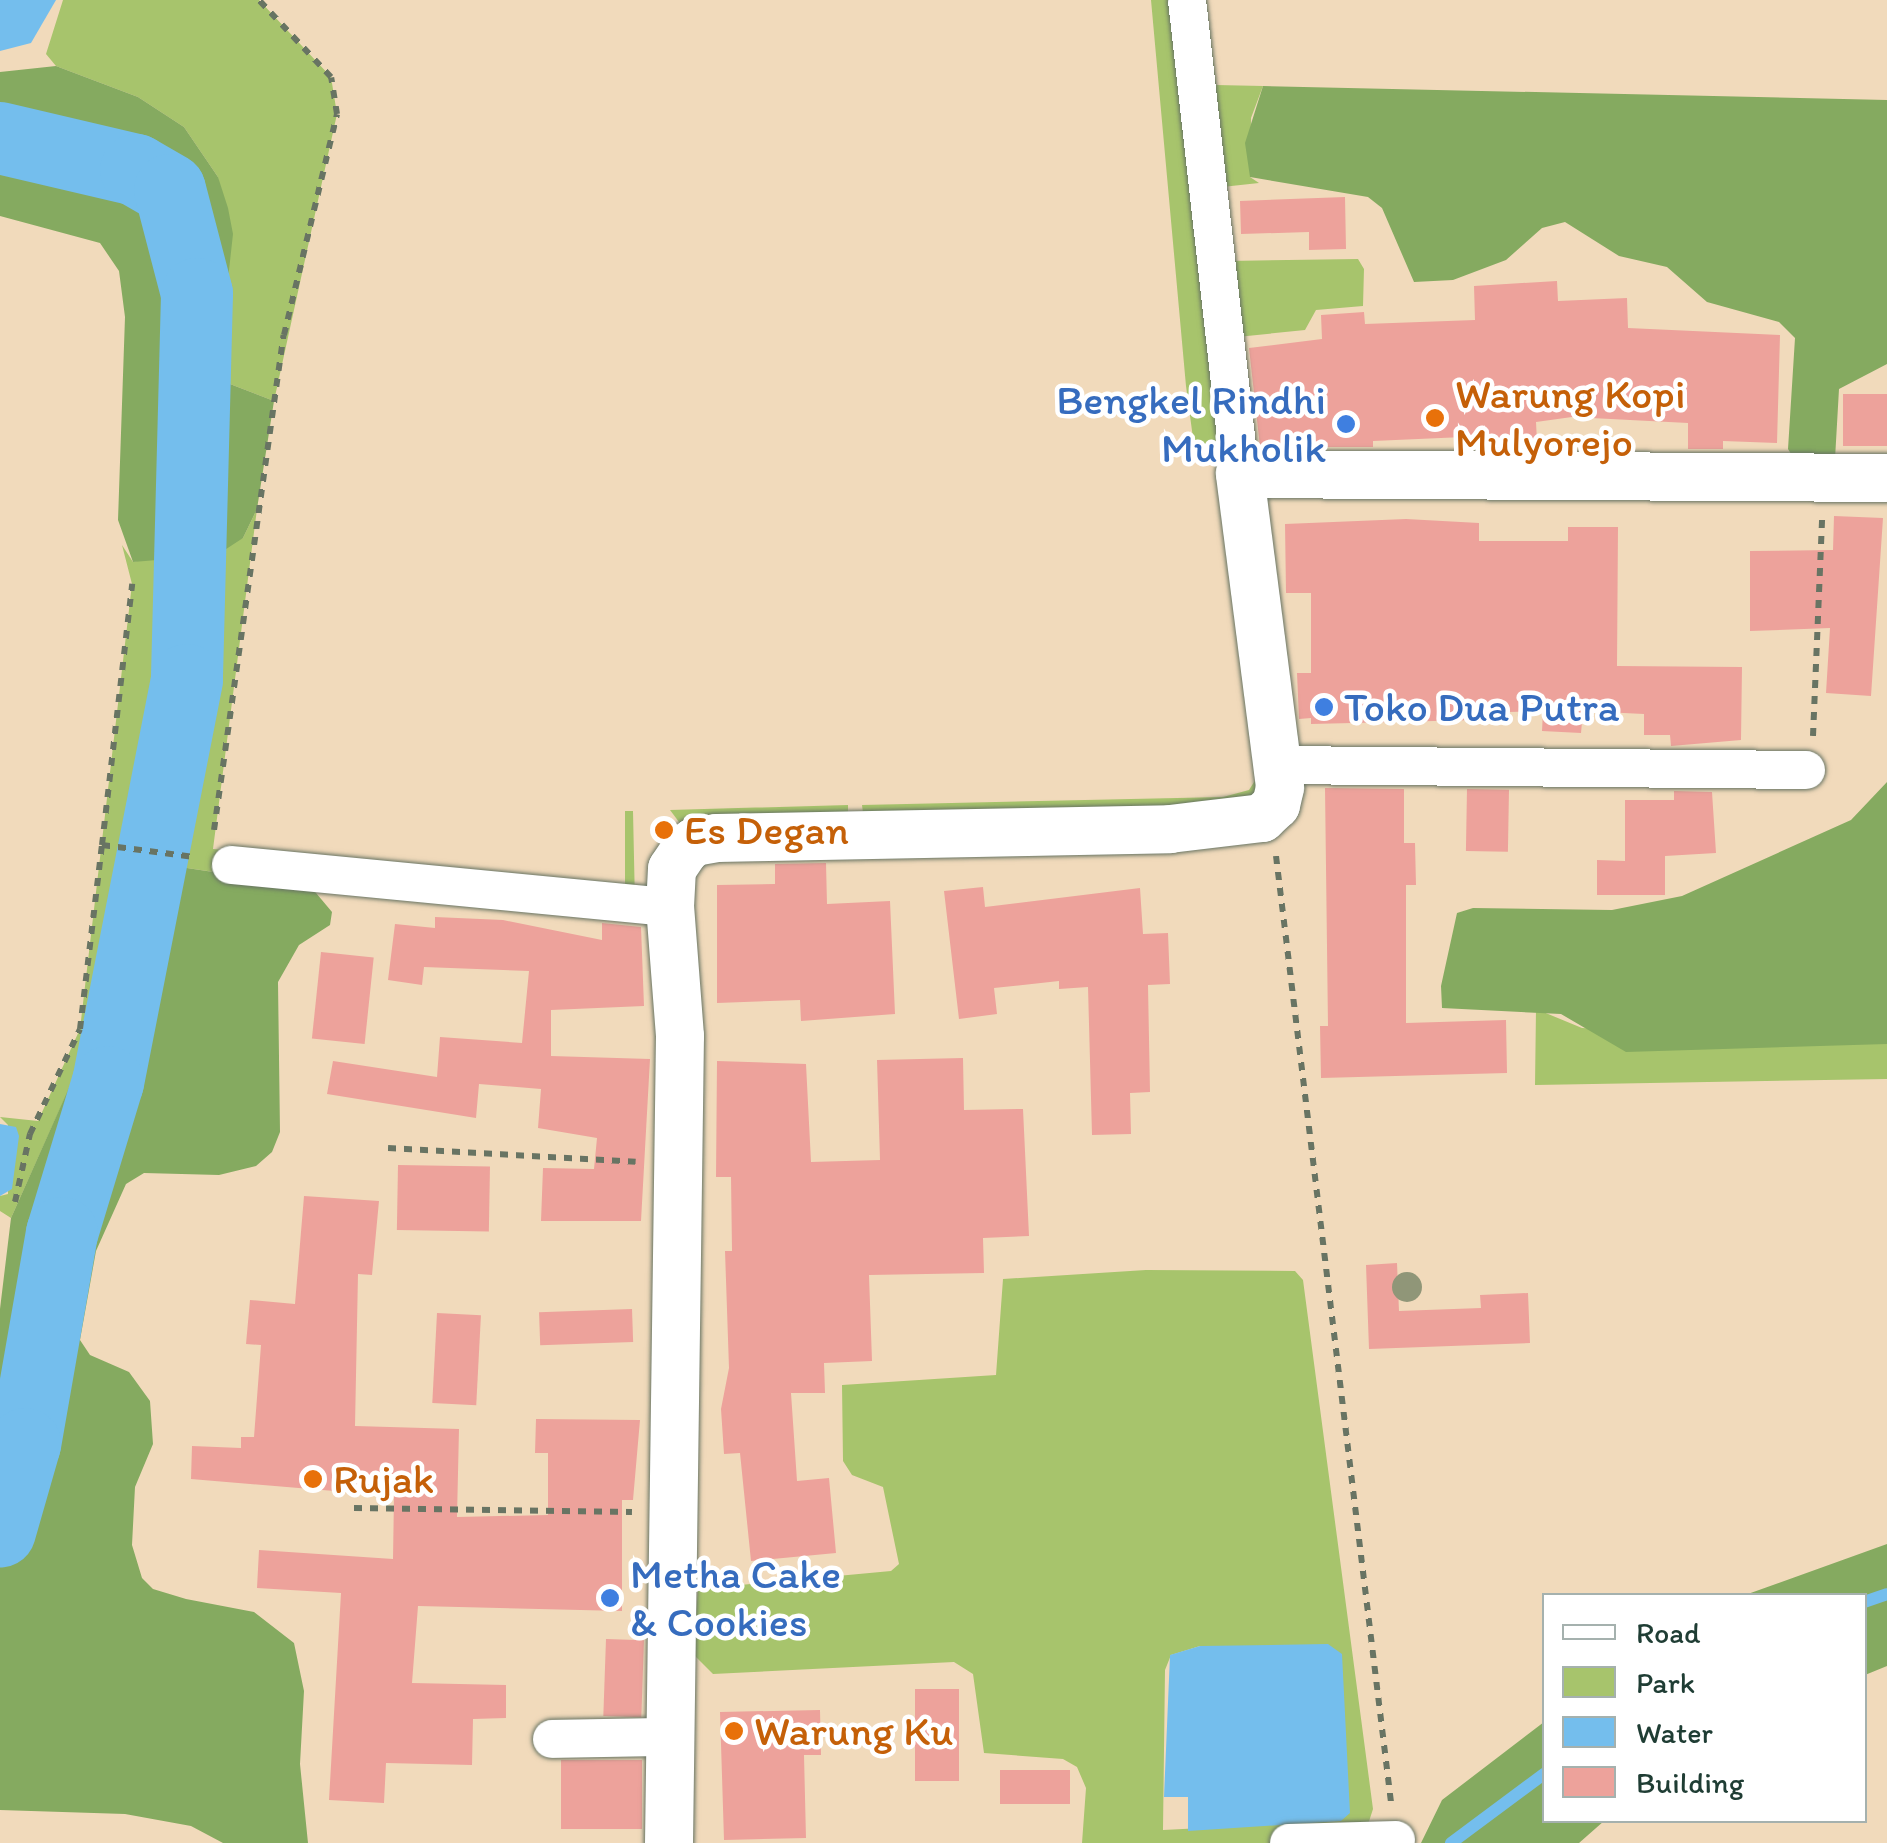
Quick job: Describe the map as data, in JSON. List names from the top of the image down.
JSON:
{
  "places": [
    "Warung Kopi Mulyorejo",
    "Bengkel Rindhi Mukholik",
    "Toko Dua Putra",
    "Es Degan",
    "Rujak",
    "Metha Cake & Cookies",
    "Warung Ku"
  ],
  "legend": [
    "Road",
    "Park",
    "Water",
    "Building"
  ]
}
